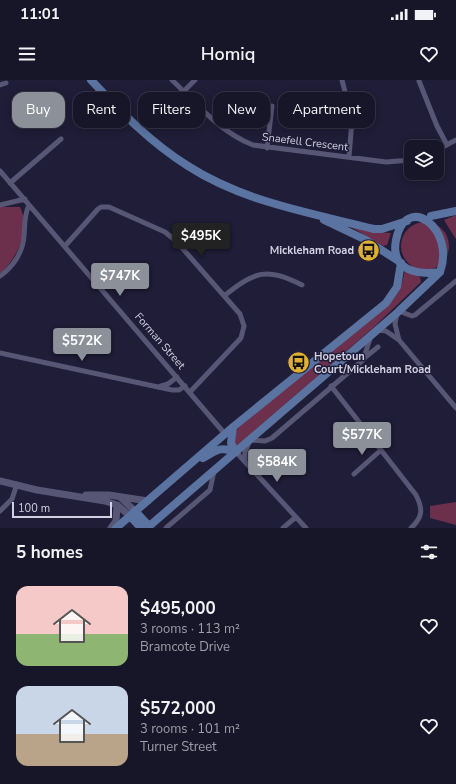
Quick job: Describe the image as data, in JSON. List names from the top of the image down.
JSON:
{
  "streets": {
    "street": ["Snaefell Crescent", "Forman Street"]
  },
  "places": {
    "bus stop": ["Mickleham Road", "Hopetoun Court/Mickleham Road"]
  },
  "scale_bar": "100 m",
  "page": {
    "status": "11:01",
    "header": "Homiq",
    "chip": [
      "Buy",
      "Rent",
      "Filters",
      "New",
      "Apartment"
    ],
    "price": [
      "$495K",
      "$747K",
      "$572K",
      "$577K",
      "$584K"
    ],
    "scale": "100 m",
    "heading": "5 homes",
    "list": [
      {
        "name": "$495,000",
        "note": "3 rooms · 113 m² · Bramcote Drive"
      },
      {
        "name": "$572,000",
        "note": "3 rooms · 101 m² · Turner Street"
      }
    ]
  }
}
